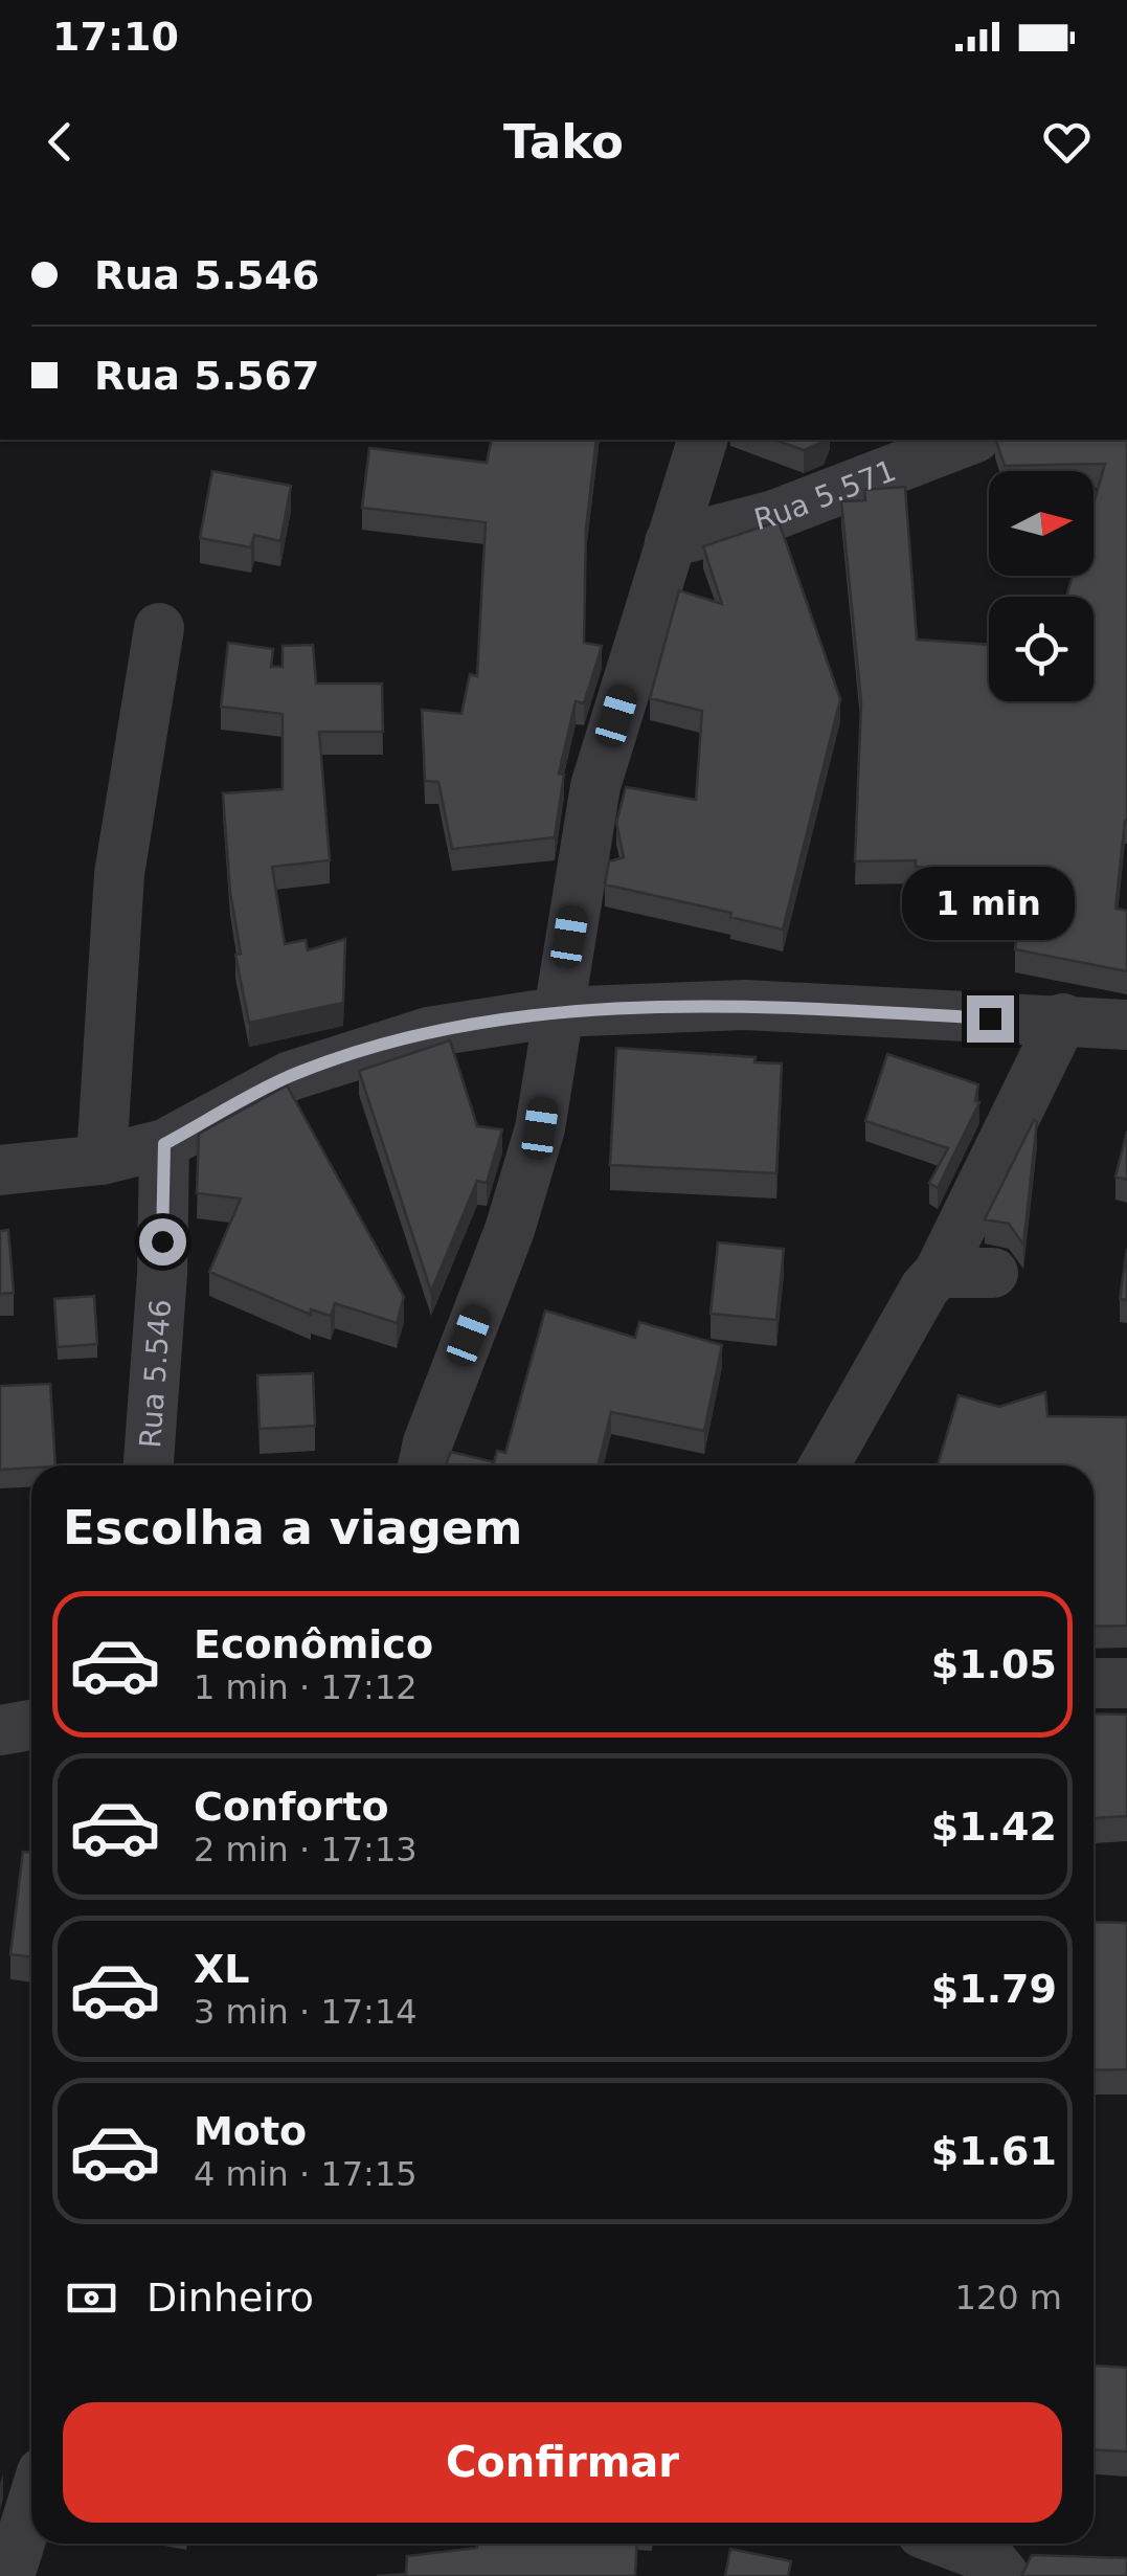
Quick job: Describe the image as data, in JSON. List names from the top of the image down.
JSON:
{
  "streets": {
    "street": ["Rua 5.571", "Rua 5.546"]
  },
  "north": "right",
  "page": {
    "status": "17:10",
    "header": "Tako",
    "banner": ["Rua 5.546", "Rua 5.567"],
    "bubble": "1 min",
    "heading": "Escolha a viagem",
    "list": [
      {
        "name": "Econômico",
        "note": "1 min · 17:12",
        "value": "$1.05"
      },
      {
        "name": "Conforto",
        "note": "2 min · 17:13",
        "value": "$1.42"
      },
      {
        "name": "XL",
        "note": "3 min · 17:14",
        "value": "$1.79"
      },
      {
        "name": "Moto",
        "note": "4 min · 17:15",
        "value": "$1.61"
      }
    ],
    "pay": ["Dinheiro", "120 m"],
    "buttons": "Confirmar"
  }
}
